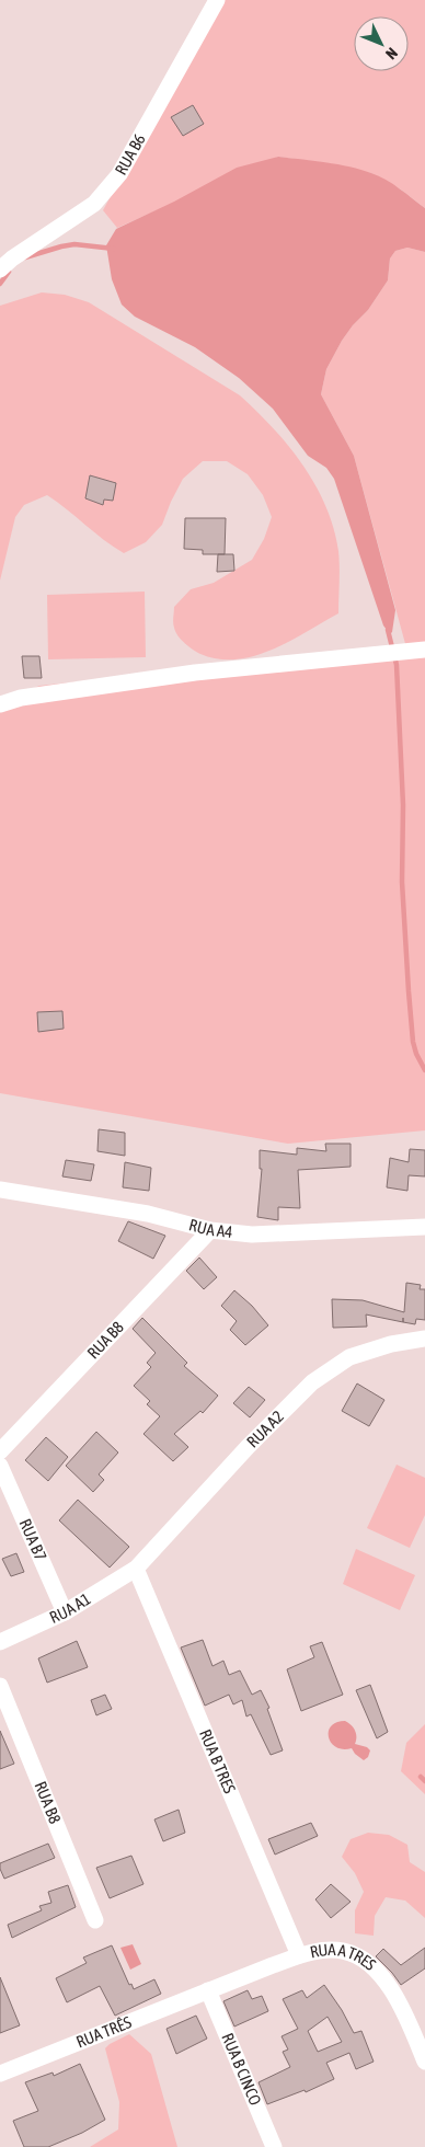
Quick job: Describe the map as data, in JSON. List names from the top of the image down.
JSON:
{
  "streets": {
    "street": [
      "RUA B6",
      "RUA A4",
      "RUA B8",
      "RUA A2",
      "RUA B7",
      "RUA A1",
      "RUA B TRES",
      "RUA A TRES",
      "RUA TRÊS",
      "RUA B CINCO"
    ]
  },
  "crossings": [
    ["RUA A4", "RUA B8"],
    ["RUA A2", "RUA A1"],
    ["RUA A2", "RUA B TRES"],
    ["RUA B7", "RUA A1"],
    ["RUA A1", "RUA B TRES"],
    ["RUA B TRES", "RUA A TRES"],
    ["RUA A TRES", "RUA TRÊS"],
    ["RUA A TRES", "RUA B CINCO"],
    ["RUA TRÊS", "RUA B CINCO"]
  ],
  "north": "bottom right"
}
